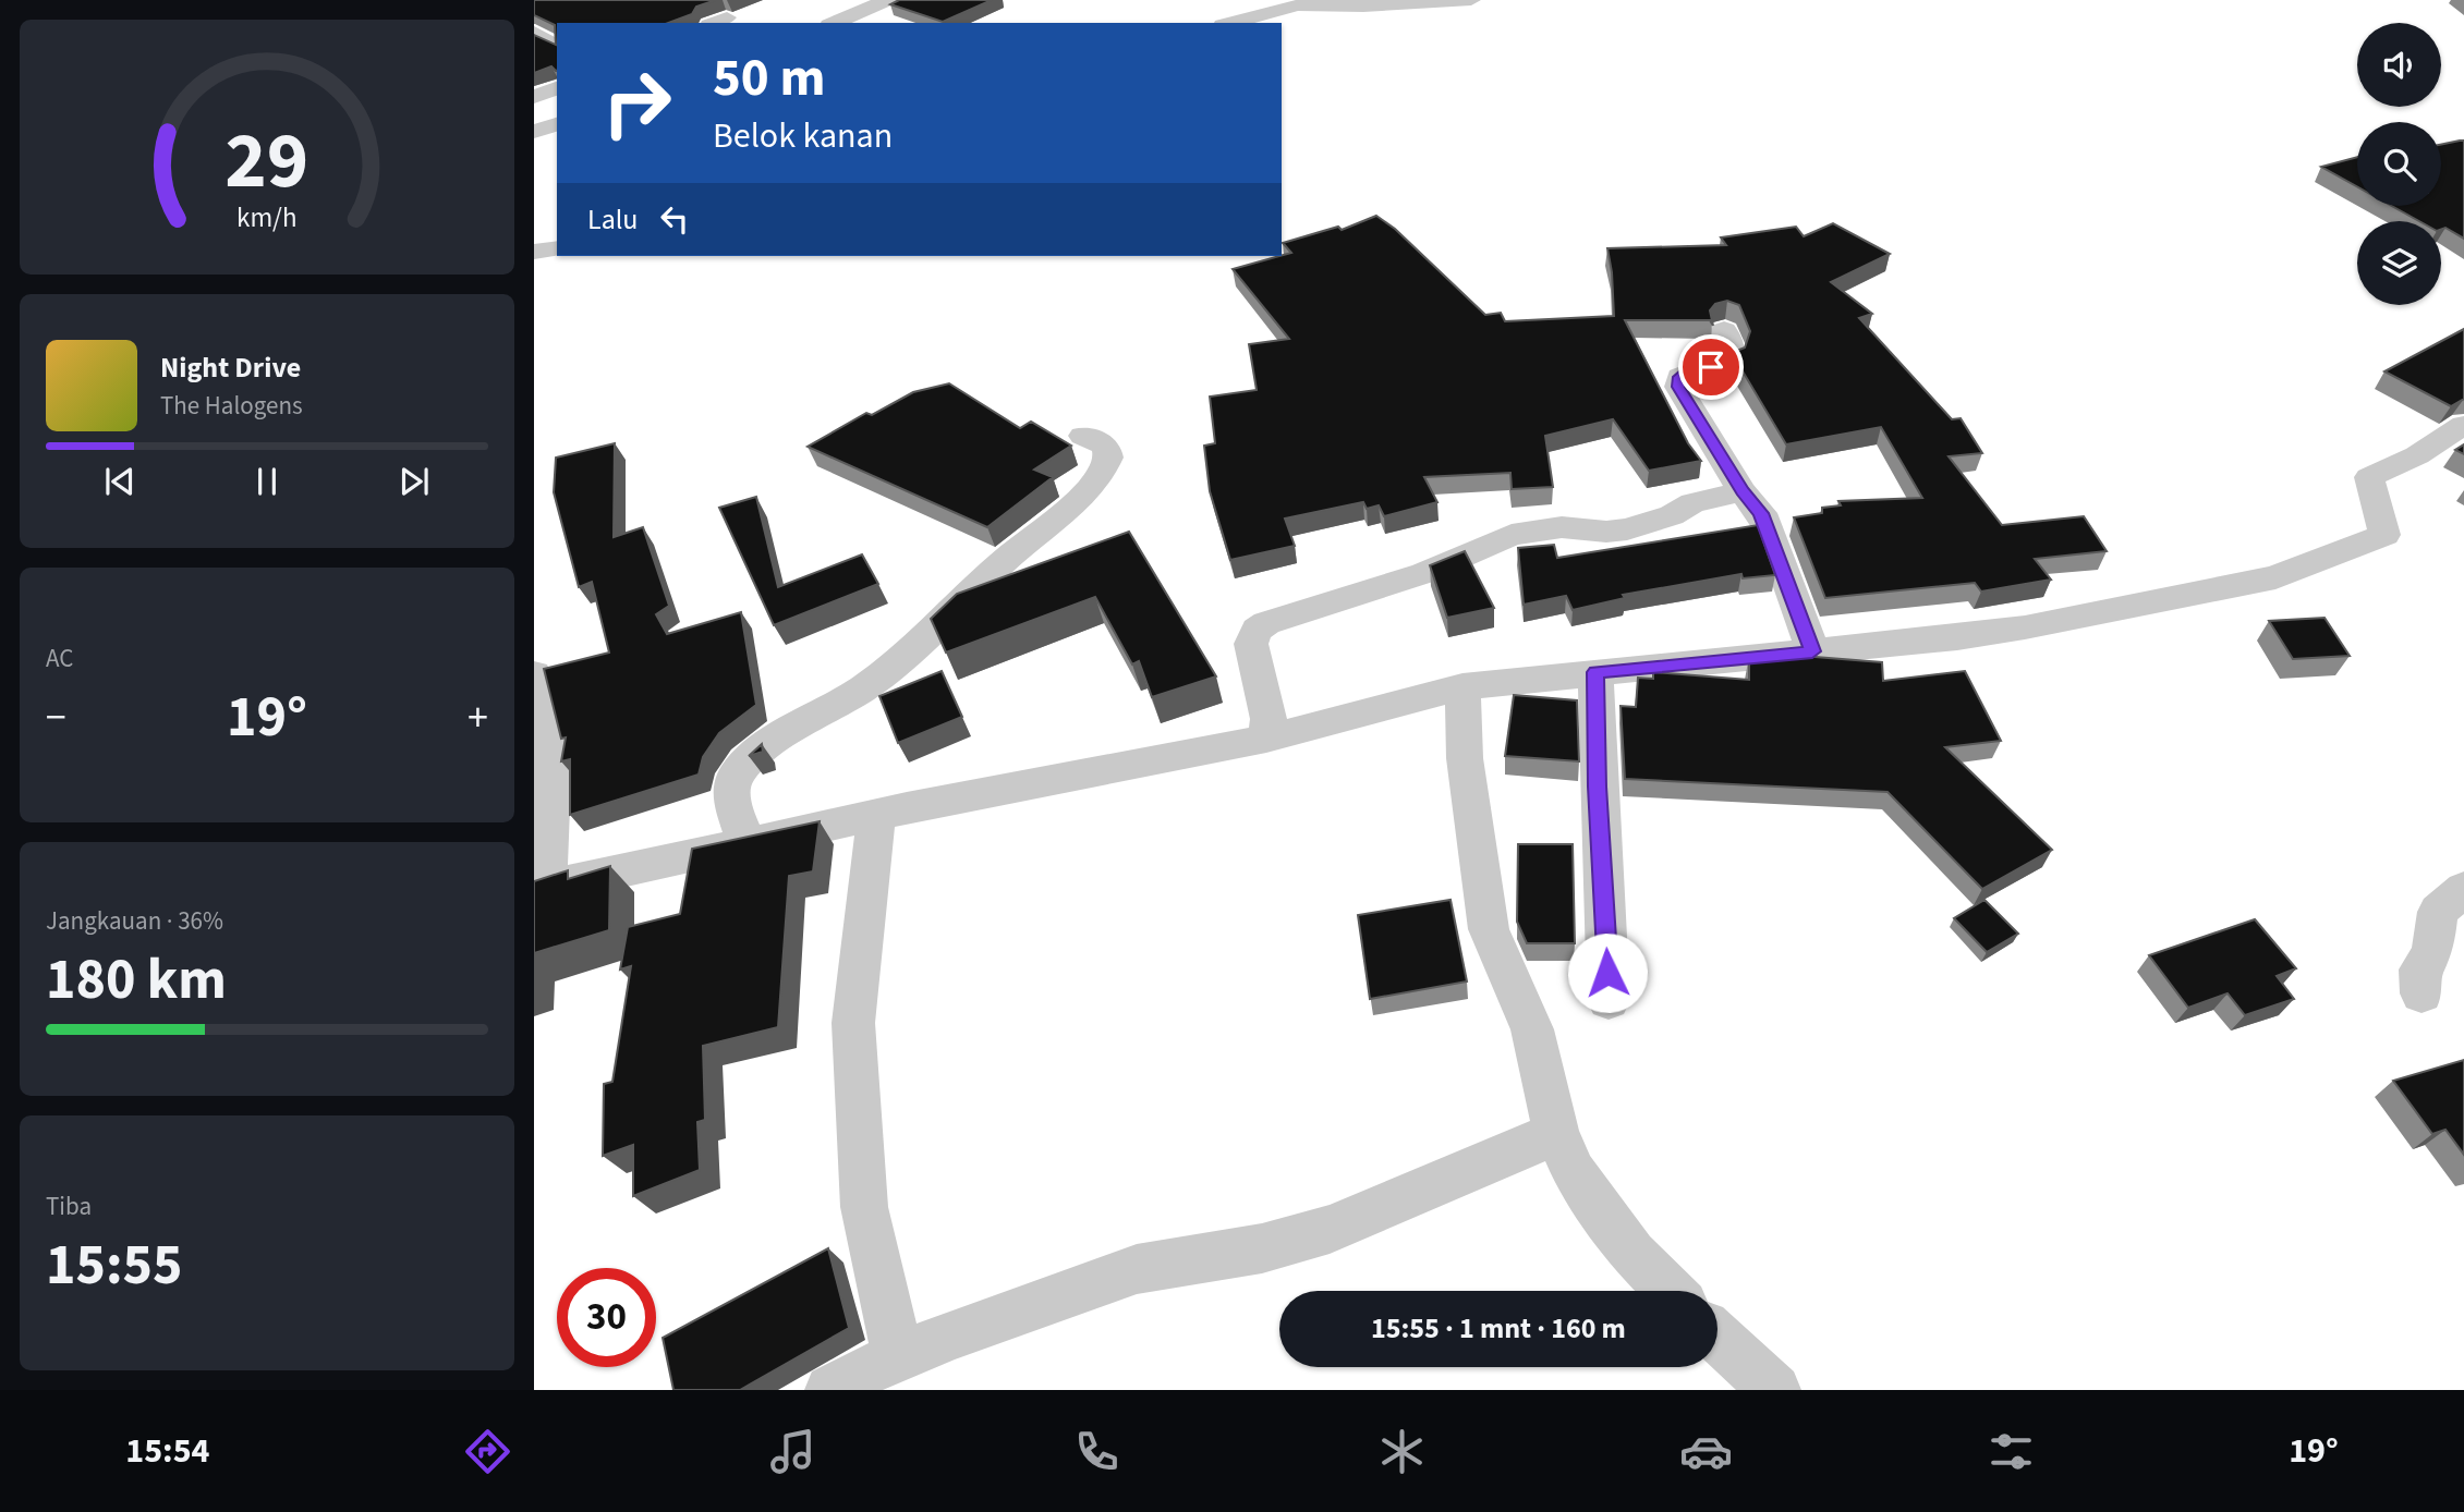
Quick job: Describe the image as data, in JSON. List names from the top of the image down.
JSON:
{
  "page": {
    "turn": ["50 m", "Belok kanan"],
    "then": "Lalu",
    "song": ["Night Drive", "The Halogens"],
    "tile": [
      "AC",
      ["Jangkauan · 36%", "180 km"],
      ["Tiba", "15:55"]
    ],
    "heat": ["−", "19°", "+"],
    "limit": "30",
    "trip": "15:55 · 1 mnt · 160 m",
    "tabs": ["15:54", "19°"],
    "gauge": ["29", "km/h"]
  }
}
